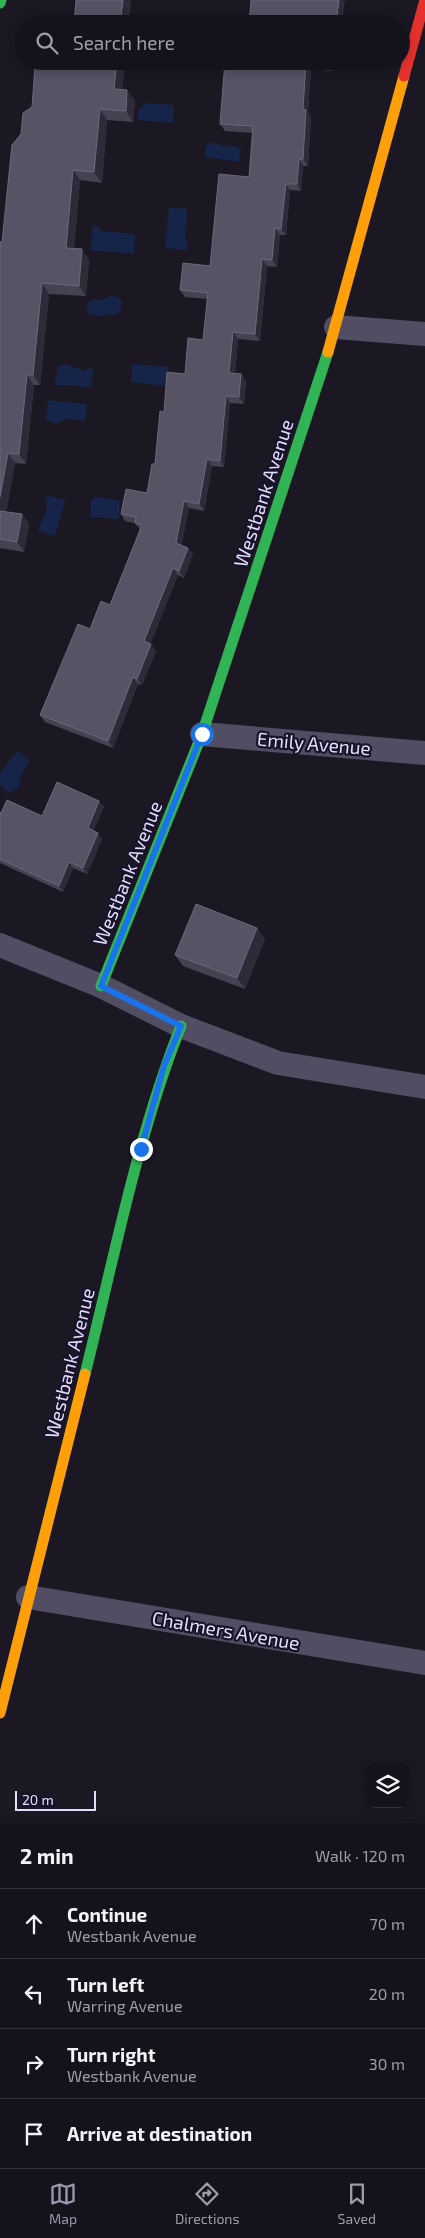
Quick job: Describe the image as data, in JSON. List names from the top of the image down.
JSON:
{
  "streets": {
    "street": ["Westbank Avenue", "Emily Avenue", "Chalmers Avenue"]
  },
  "crossings": [
    ["Westbank Avenue", "Emily Avenue"],
    ["Westbank Avenue", "Chalmers Avenue"]
  ],
  "scale_bar": "20 m",
  "page": {
    "search": "Search here",
    "scale": "20 m",
    "heading": ["2 min", "Walk · 120 m"],
    "list": [
      ["Continue", "Westbank Avenue", "70 m"],
      ["Turn left", "Warring Avenue", "20 m"],
      ["Turn right", "Westbank Avenue", "30 m"],
      "Arrive at destination"
    ],
    "nav": ["Map", "Directions", "Saved"]
  }
}
